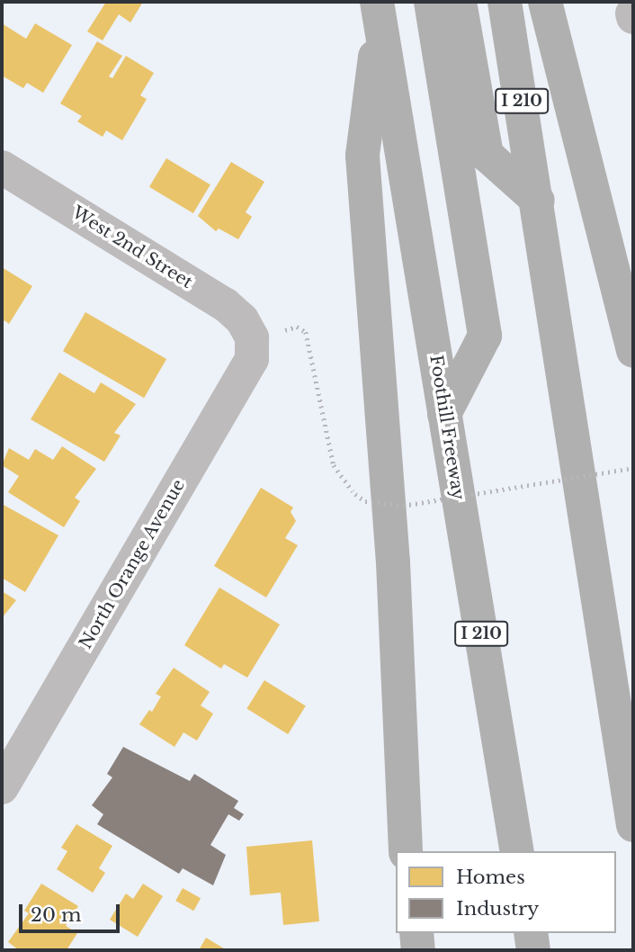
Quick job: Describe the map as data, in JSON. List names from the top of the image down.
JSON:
{
  "streets": {
    "highway": ["I 210", "Foothill Freeway"],
    "street": ["West 2nd Street", "North Orange Avenue"]
  },
  "crossings": [
    ["West 2nd Street", "North Orange Avenue"]
  ],
  "legend": ["Homes", "Industry"],
  "scale_bar": "20 m"
}
